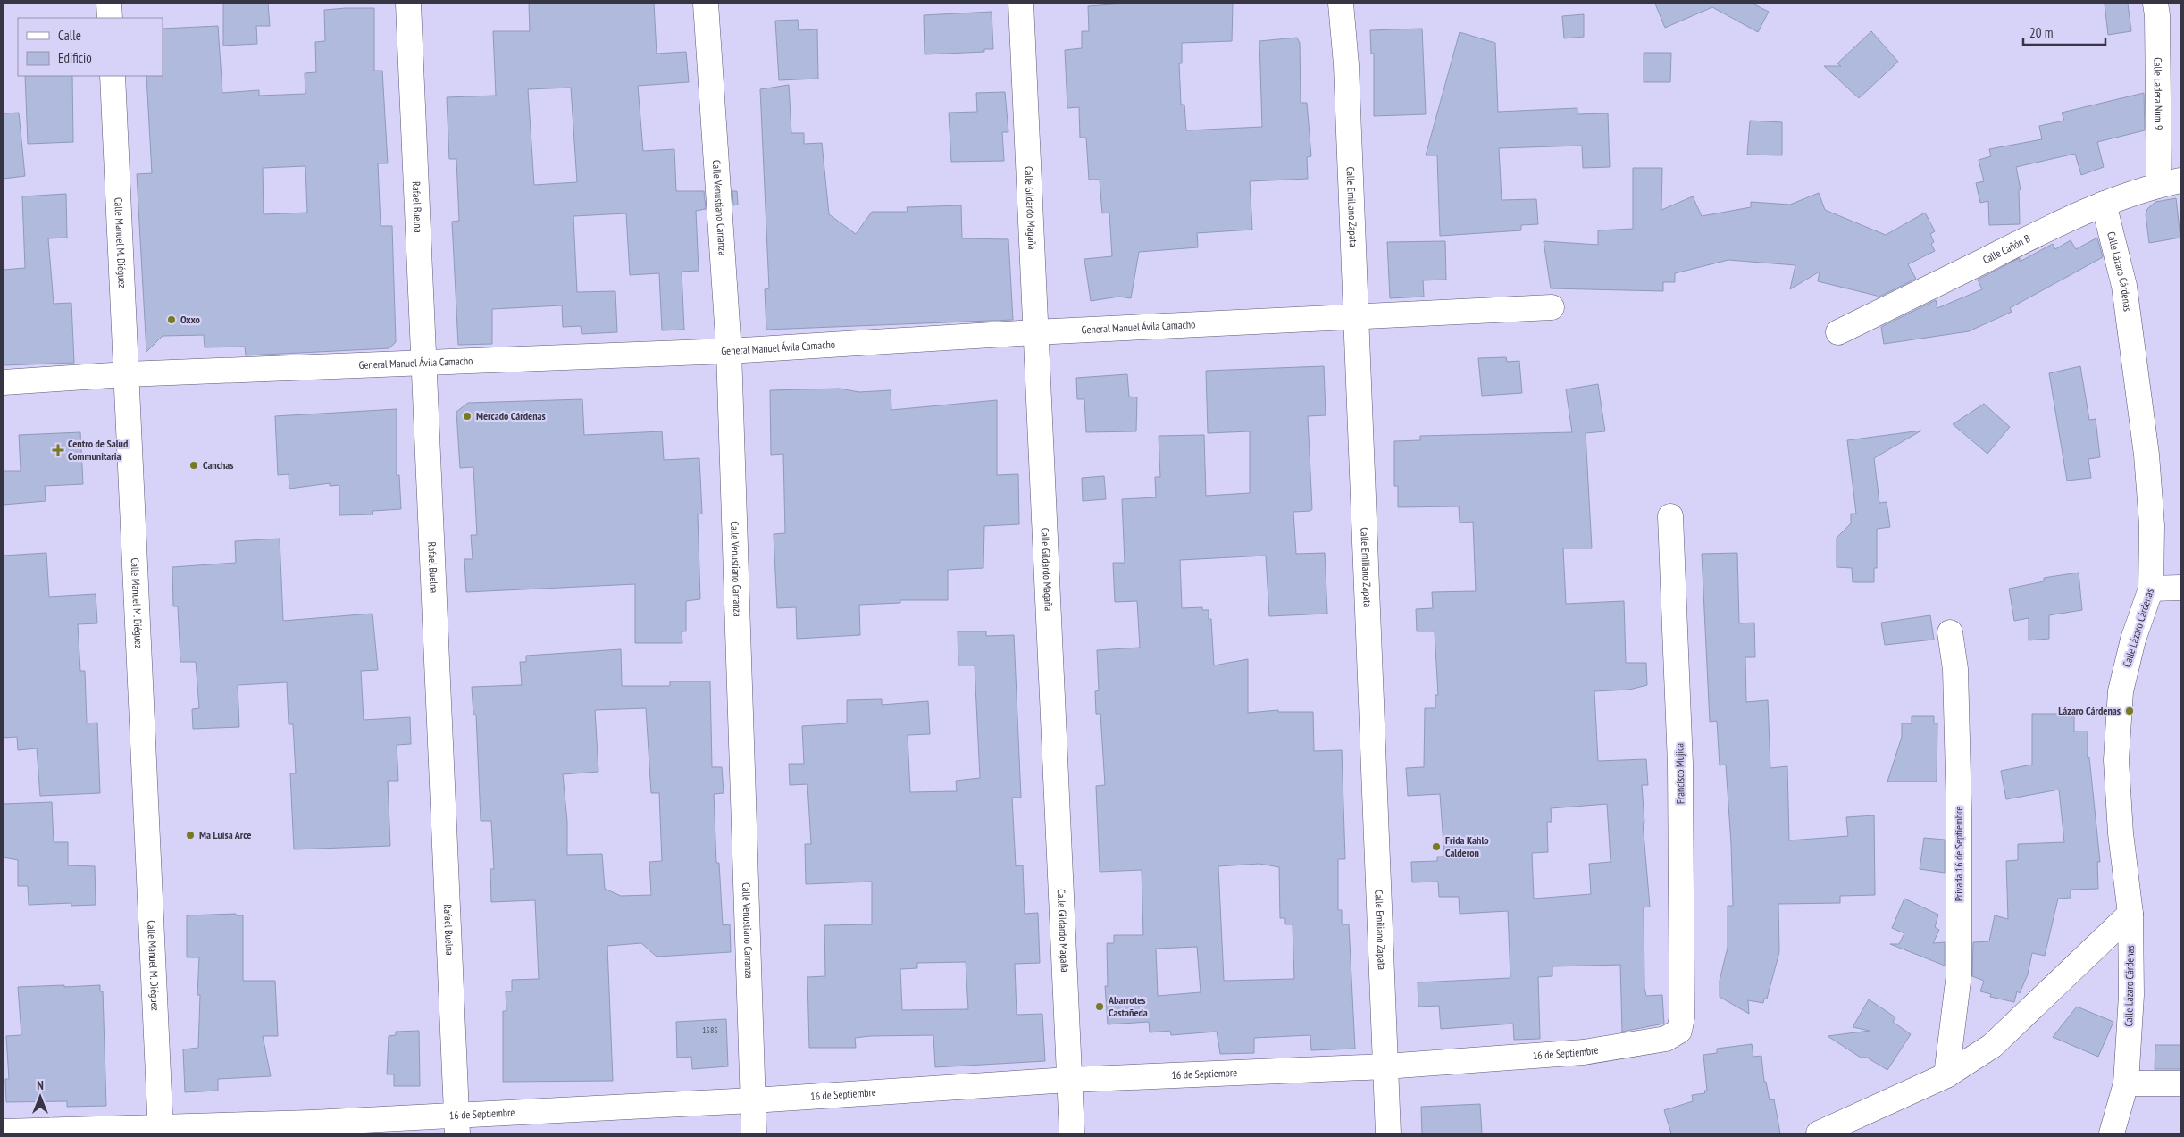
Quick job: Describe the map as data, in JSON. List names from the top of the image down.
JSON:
{
  "streets": {
    "street": [
      "Calle Ladera Num 9",
      "Rafael Buelna",
      "Calle Venustiano Carranza",
      "Calle Gildardo Magaña",
      "Calle Emiliano Zapata",
      "Calle Manuel M. Diéguez",
      "Calle Cañón B",
      "Calle Lázaro Cárdenas",
      "General Manuel Ávila Camacho",
      "Francisco Mujica",
      "Privada 16 de Septiembre",
      "16 de Septiembre"
    ]
  },
  "crossings": [
    ["Calle Ladera Num 9", "Calle Cañón B"],
    ["Rafael Buelna", "General Manuel Ávila Camacho"],
    ["Rafael Buelna", "16 de Septiembre"],
    ["Calle Venustiano Carranza", "General Manuel Ávila Camacho"],
    ["Calle Venustiano Carranza", "16 de Septiembre"],
    ["Calle Gildardo Magaña", "General Manuel Ávila Camacho"],
    ["Calle Gildardo Magaña", "16 de Septiembre"],
    ["Calle Emiliano Zapata", "General Manuel Ávila Camacho"],
    ["Calle Emiliano Zapata", "16 de Septiembre"],
    ["Calle Manuel M. Diéguez", "General Manuel Ávila Camacho"],
    ["Calle Manuel M. Diéguez", "16 de Septiembre"],
    ["Calle Cañón B", "Calle Lázaro Cárdenas"],
    ["Francisco Mujica", "16 de Septiembre"]
  ],
  "places": {
    "other": [
      "Oxxo",
      "Mercado Cárdenas",
      "Canchas",
      "Lázaro Cárdenas",
      "Ma Luisa Arce",
      "Frida Kahlo Calderon",
      "Abarrotes Castañeda"
    ],
    "health": ["Centro de Salud Communitaria"]
  },
  "house_numbers": ["1585"],
  "legend": ["Calle", "Edificio"],
  "scale_bar": "20 m",
  "north": "top"
}
